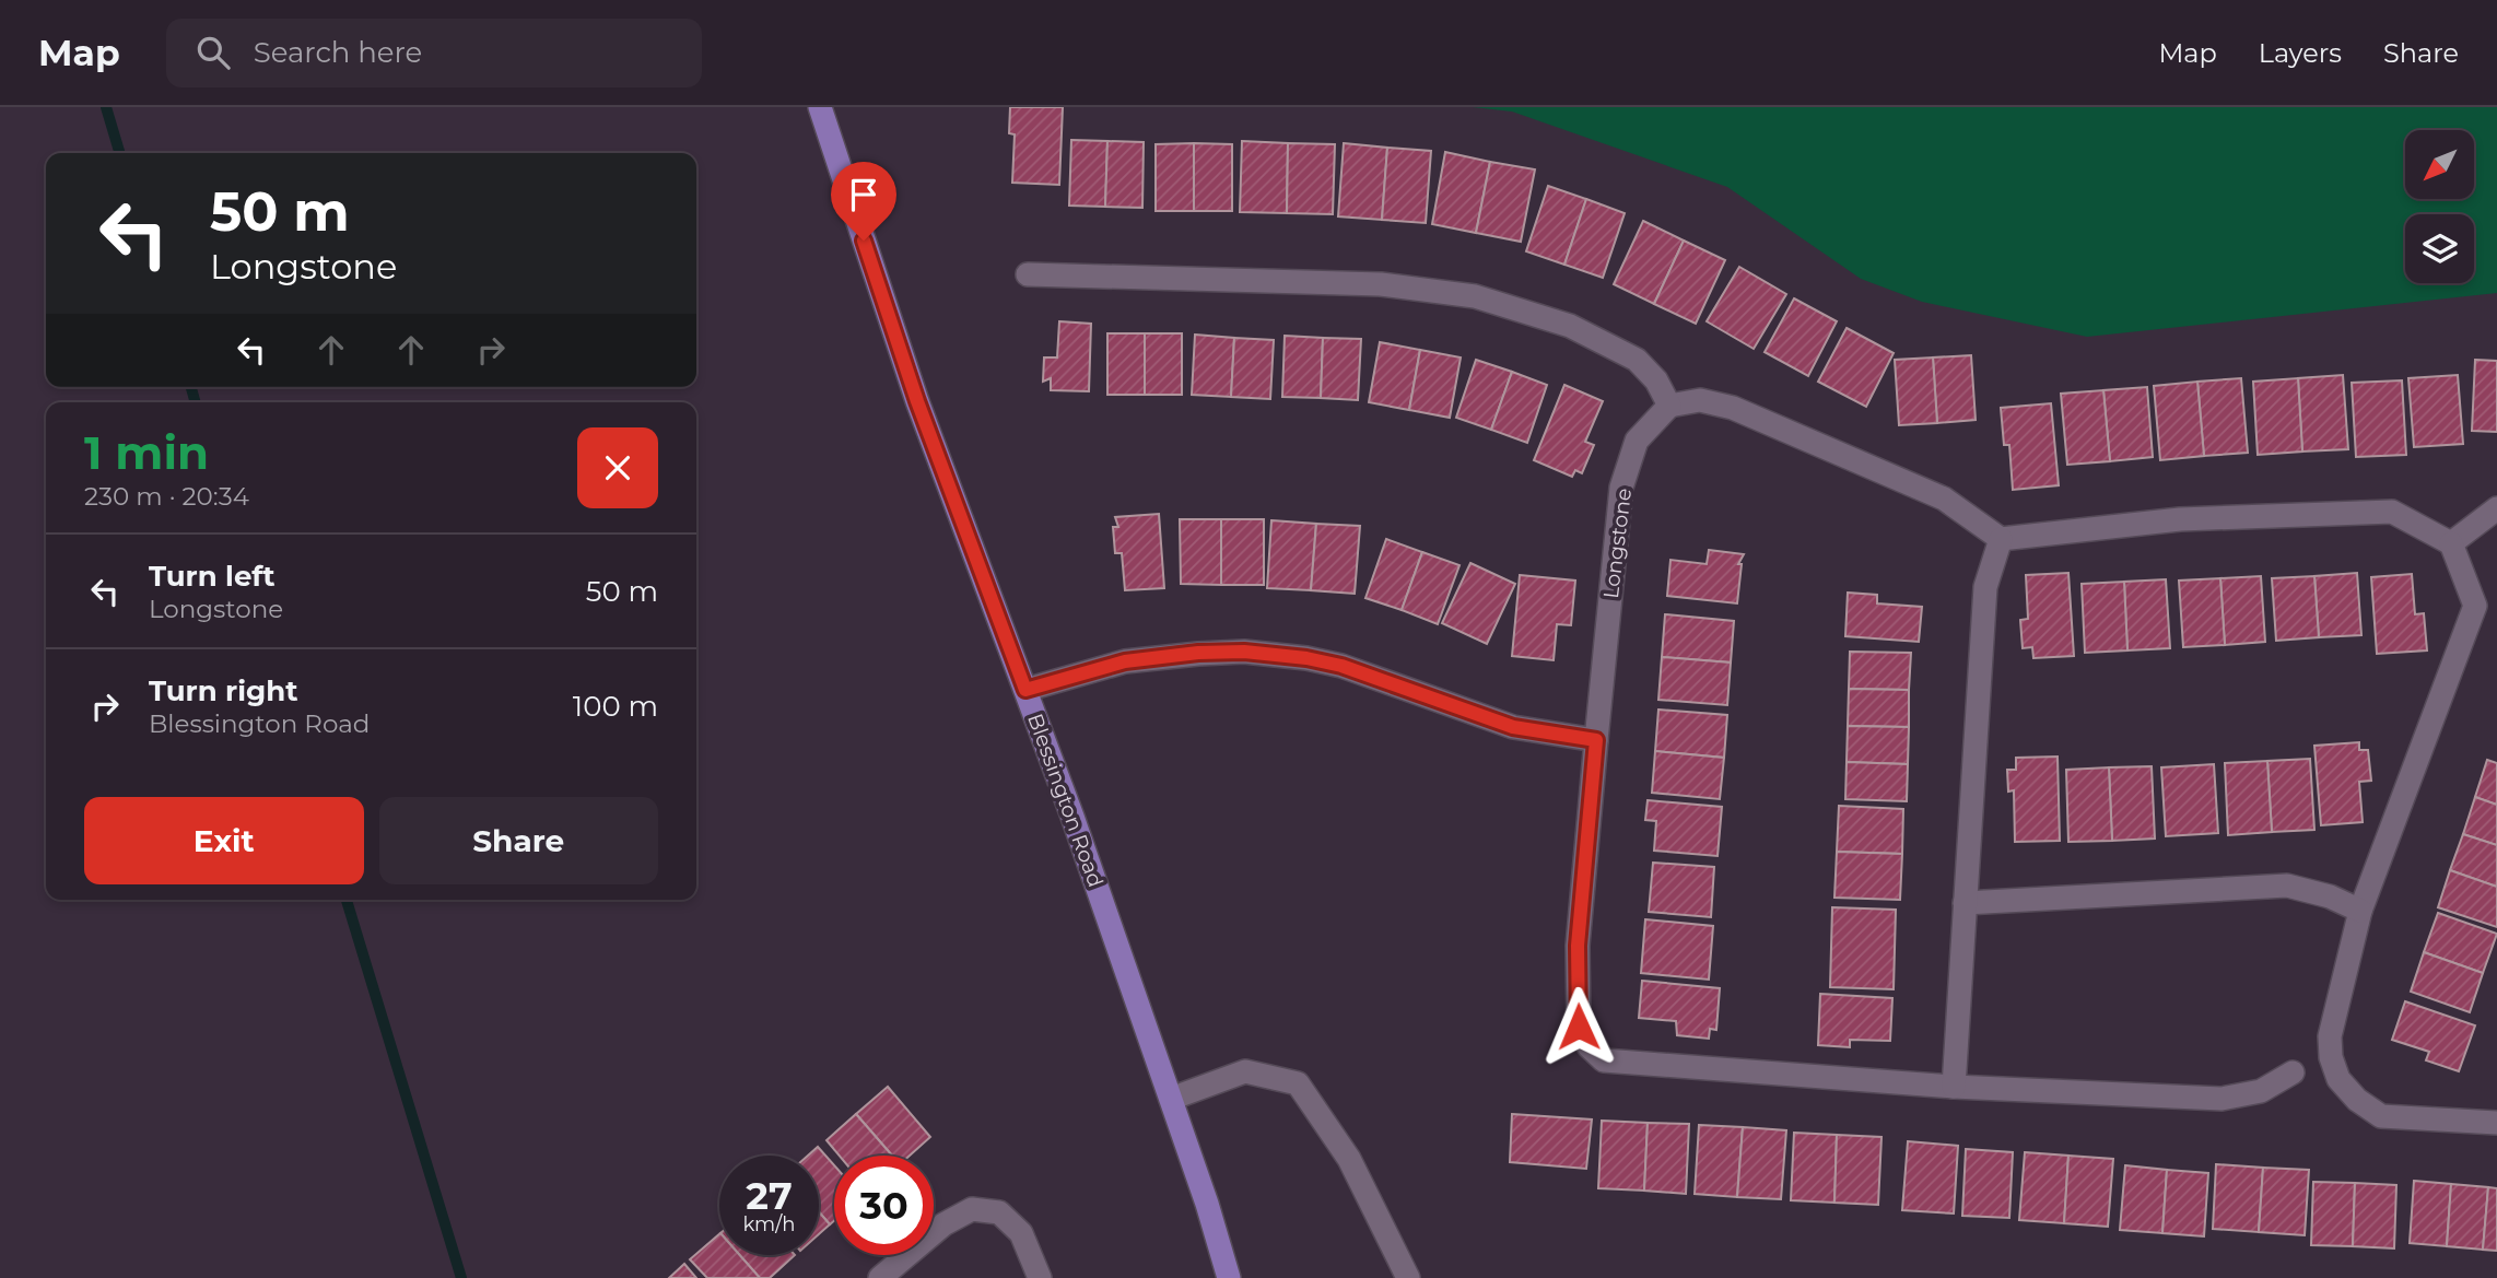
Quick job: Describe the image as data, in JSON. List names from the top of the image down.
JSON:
{
  "streets": {
    "main road": ["Blessington Road"],
    "street": ["Longstone"]
  },
  "north": "bottom left",
  "page": {
    "header": "Map",
    "search": "Search here",
    "nav": ["Map", "Layers", "Share"],
    "turn": ["50 m", "Longstone"],
    "heading": ["1 min", "230 m · 20:34"],
    "list": [
      {
        "name": "Turn left",
        "note": "Longstone",
        "value": "50 m"
      },
      {
        "name": "Turn right",
        "note": "Blessington Road",
        "value": "100 m"
      }
    ],
    "buttons": ["Exit", "Share"],
    "speed": "27 km/h",
    "limit": "30"
  }
}
